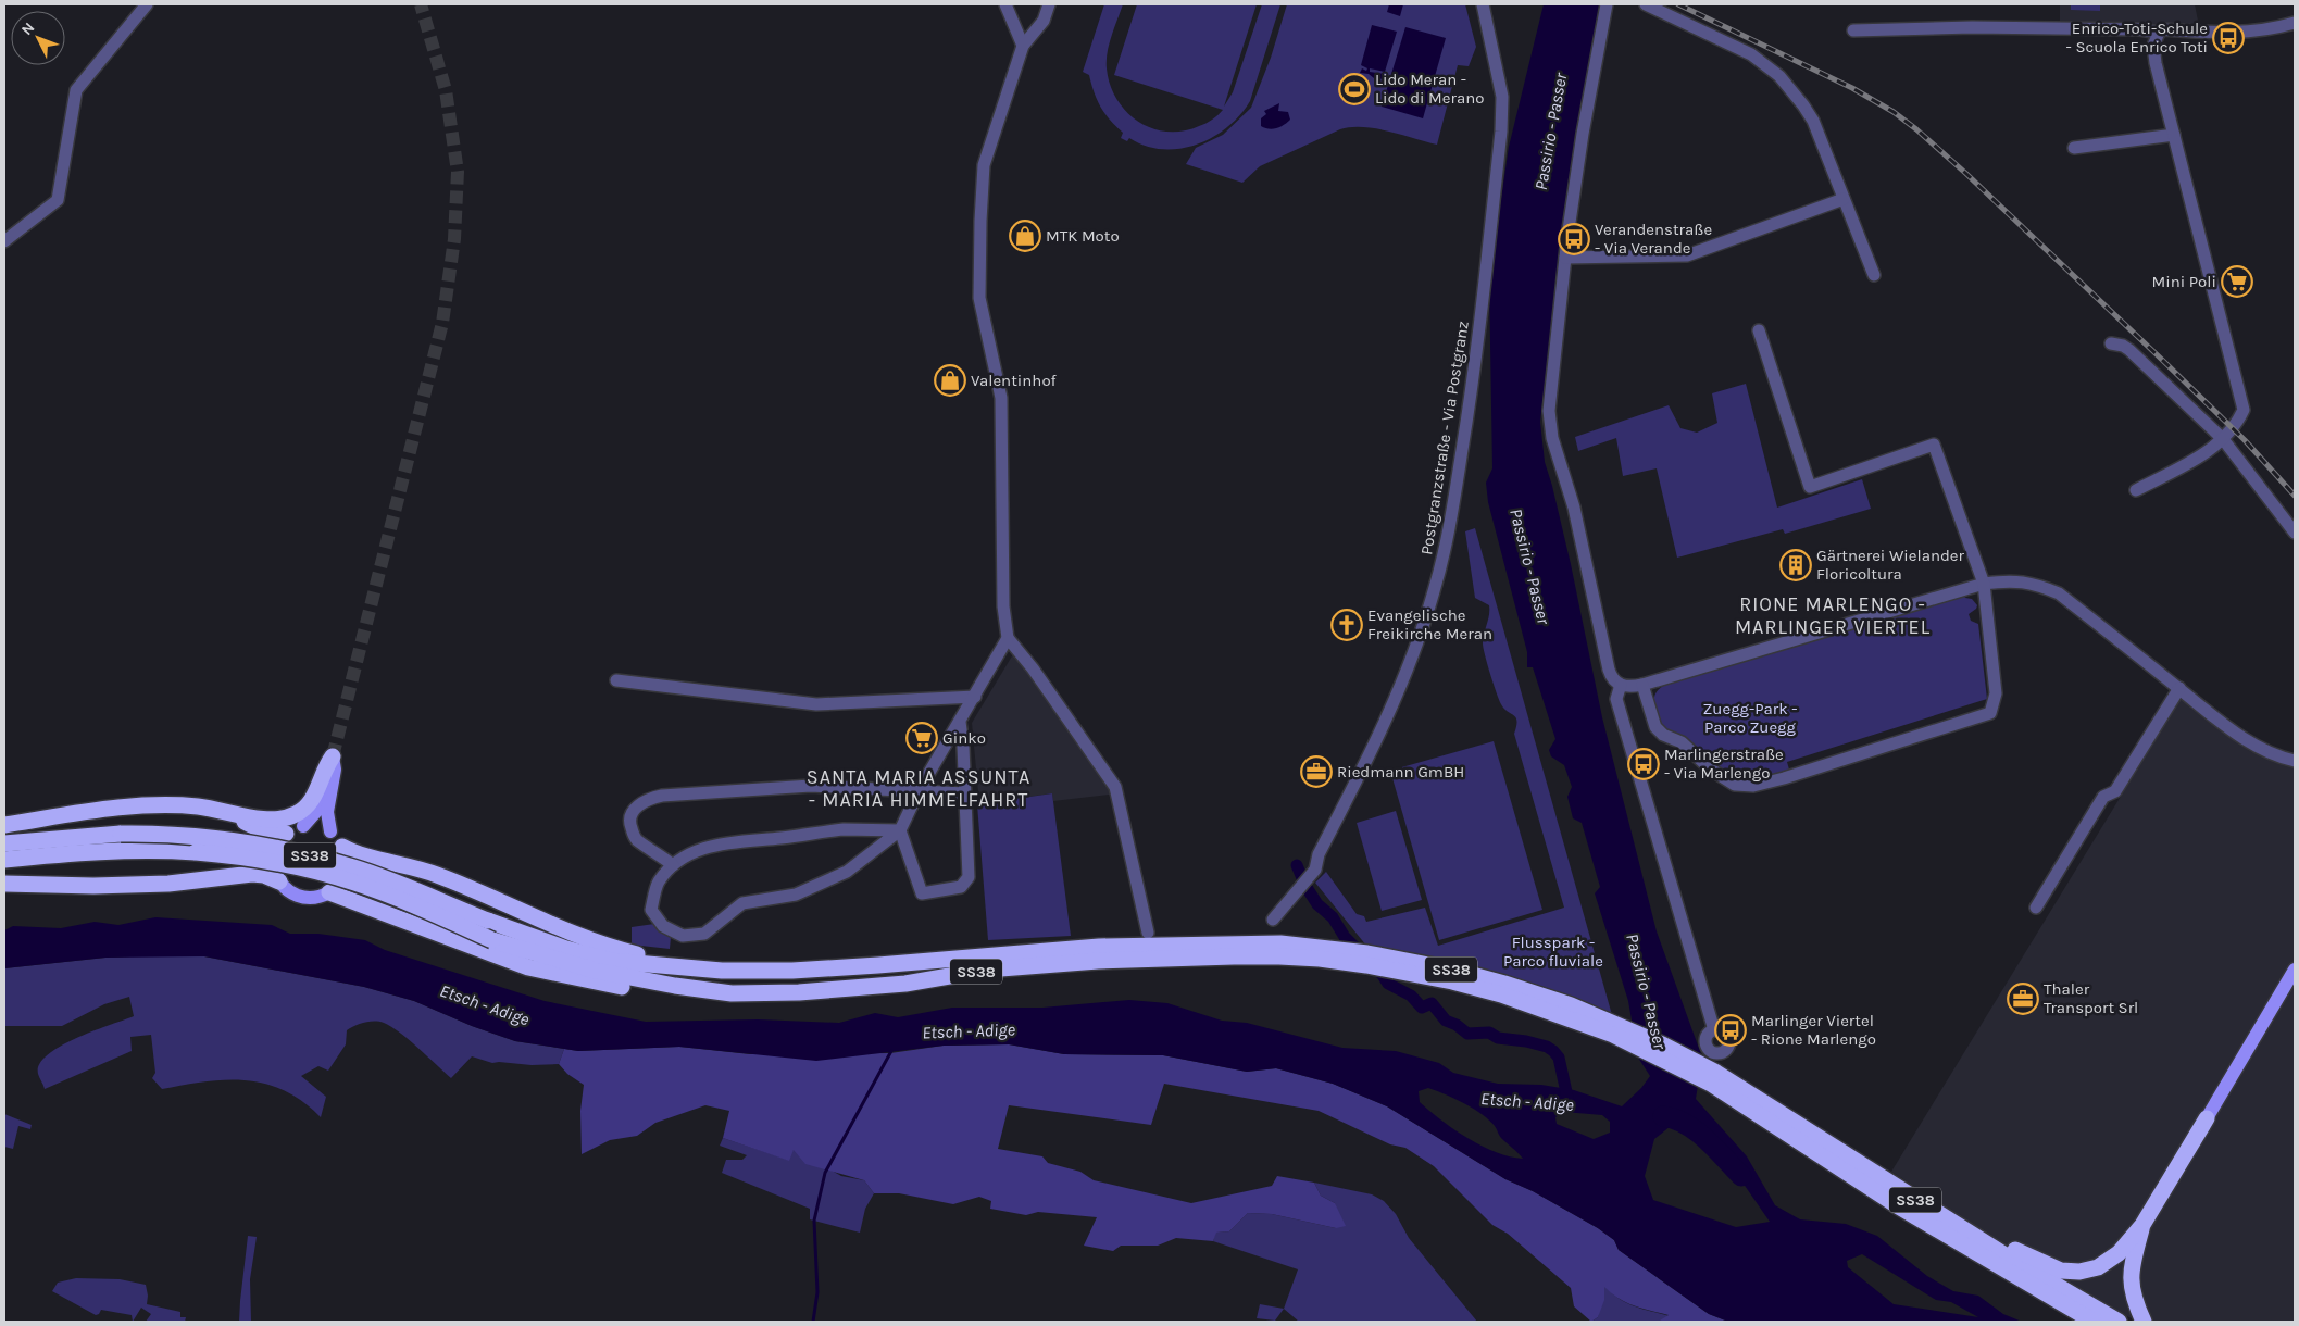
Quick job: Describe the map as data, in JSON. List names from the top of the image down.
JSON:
{
  "streets": {
    "highway": ["SS38"],
    "street": ["Postgranzstraße - Via Postgranz"]
  },
  "districts": ["RIONE MARLENGO - MARLINGER VIERTEL", "SANTA MARIA ASSUNTA - MARIA HIMMELFAHRT"],
  "water": ["Passirio - Passer", "Etsch - Adige"],
  "parks": ["Zuegg-Park - Parco Zuegg", "Flusspark - Parco fluviale"],
  "places": {
    "bus stop": [
      "Enrico-Toti-Schule - Scuola Enrico Toti",
      "Verandenstraße - Via Verande",
      "Marlingerstraße - Via Marlengo",
      "Marlinger Viertel - Rione Marlengo"
    ],
    "sports": ["Lido Meran - Lido di Merano"],
    "shop": ["MTK Moto", "Valentinhof"],
    "supermarket": ["Mini Poli", "Ginko"],
    "building": ["Gärtnerei Wielander Floricoltura"],
    "church": ["Evangelische Freikirche Meran"],
    "office": ["Riedmann GmBH", "Thaler Transport Srl"]
  },
  "north": "top left"
}
